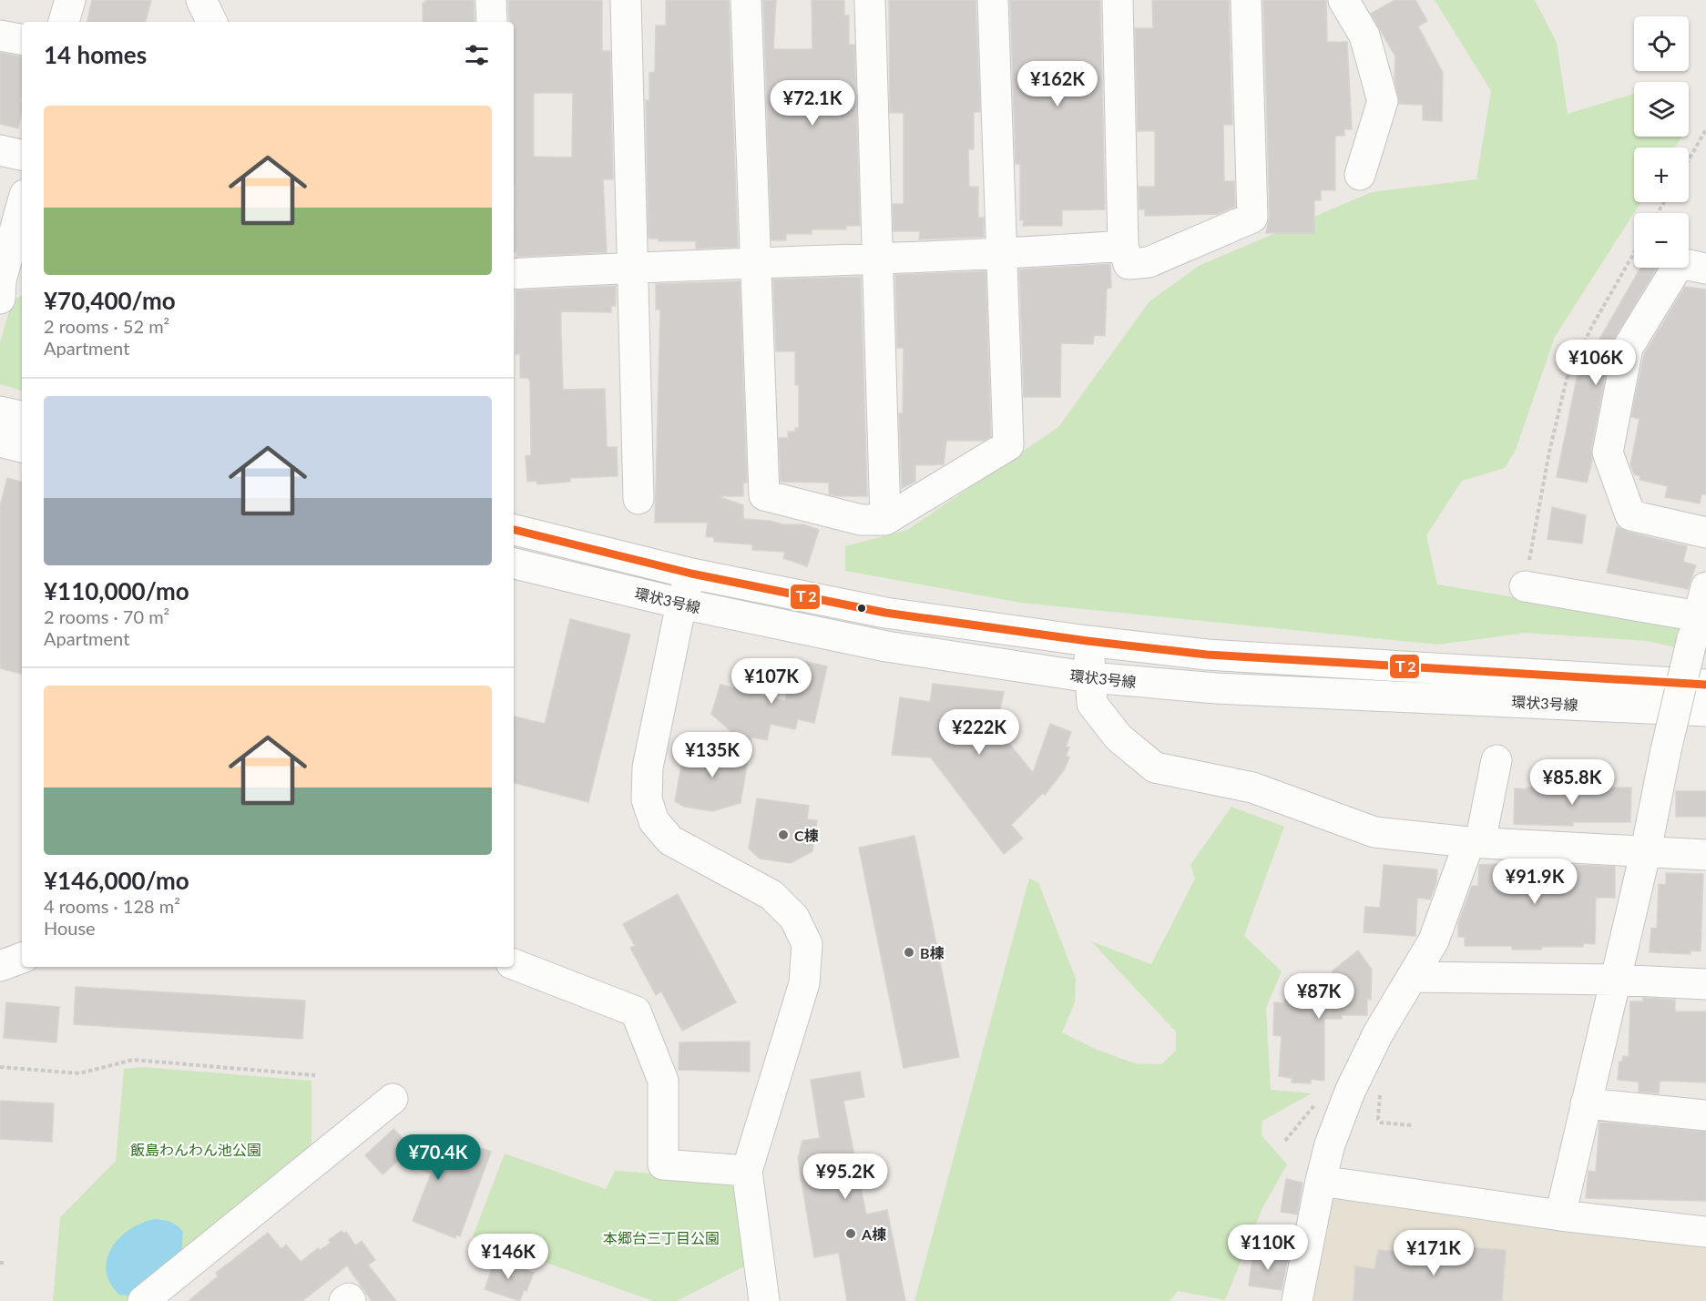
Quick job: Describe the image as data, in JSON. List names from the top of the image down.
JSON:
{
  "streets": {
    "street": ["環状3号線"]
  },
  "parks": ["飯島わんわん池公園", "本郷台三丁目公園"],
  "places": ["C棟", "B棟", "A棟"],
  "lines": ["transit line Ｔ2"],
  "page": {
    "map_buttons": ["+", "−"],
    "heading": "14 homes",
    "price": [
      "¥162K",
      "¥72.1K",
      "¥106K",
      "¥107K",
      "¥222K",
      "¥135K",
      "¥85.8K",
      "¥91.9K",
      "¥87K",
      "¥70.4K",
      "¥95.2K",
      "¥110K",
      "¥171K",
      "¥146K"
    ],
    "list": [
      {
        "name": "¥70,400/mo",
        "note": "2 rooms · 52 m² · Apartment"
      },
      {
        "name": "¥110,000/mo",
        "note": "2 rooms · 70 m² · Apartment"
      },
      {
        "name": "¥146,000/mo",
        "note": "4 rooms · 128 m² · House"
      }
    ]
  }
}
